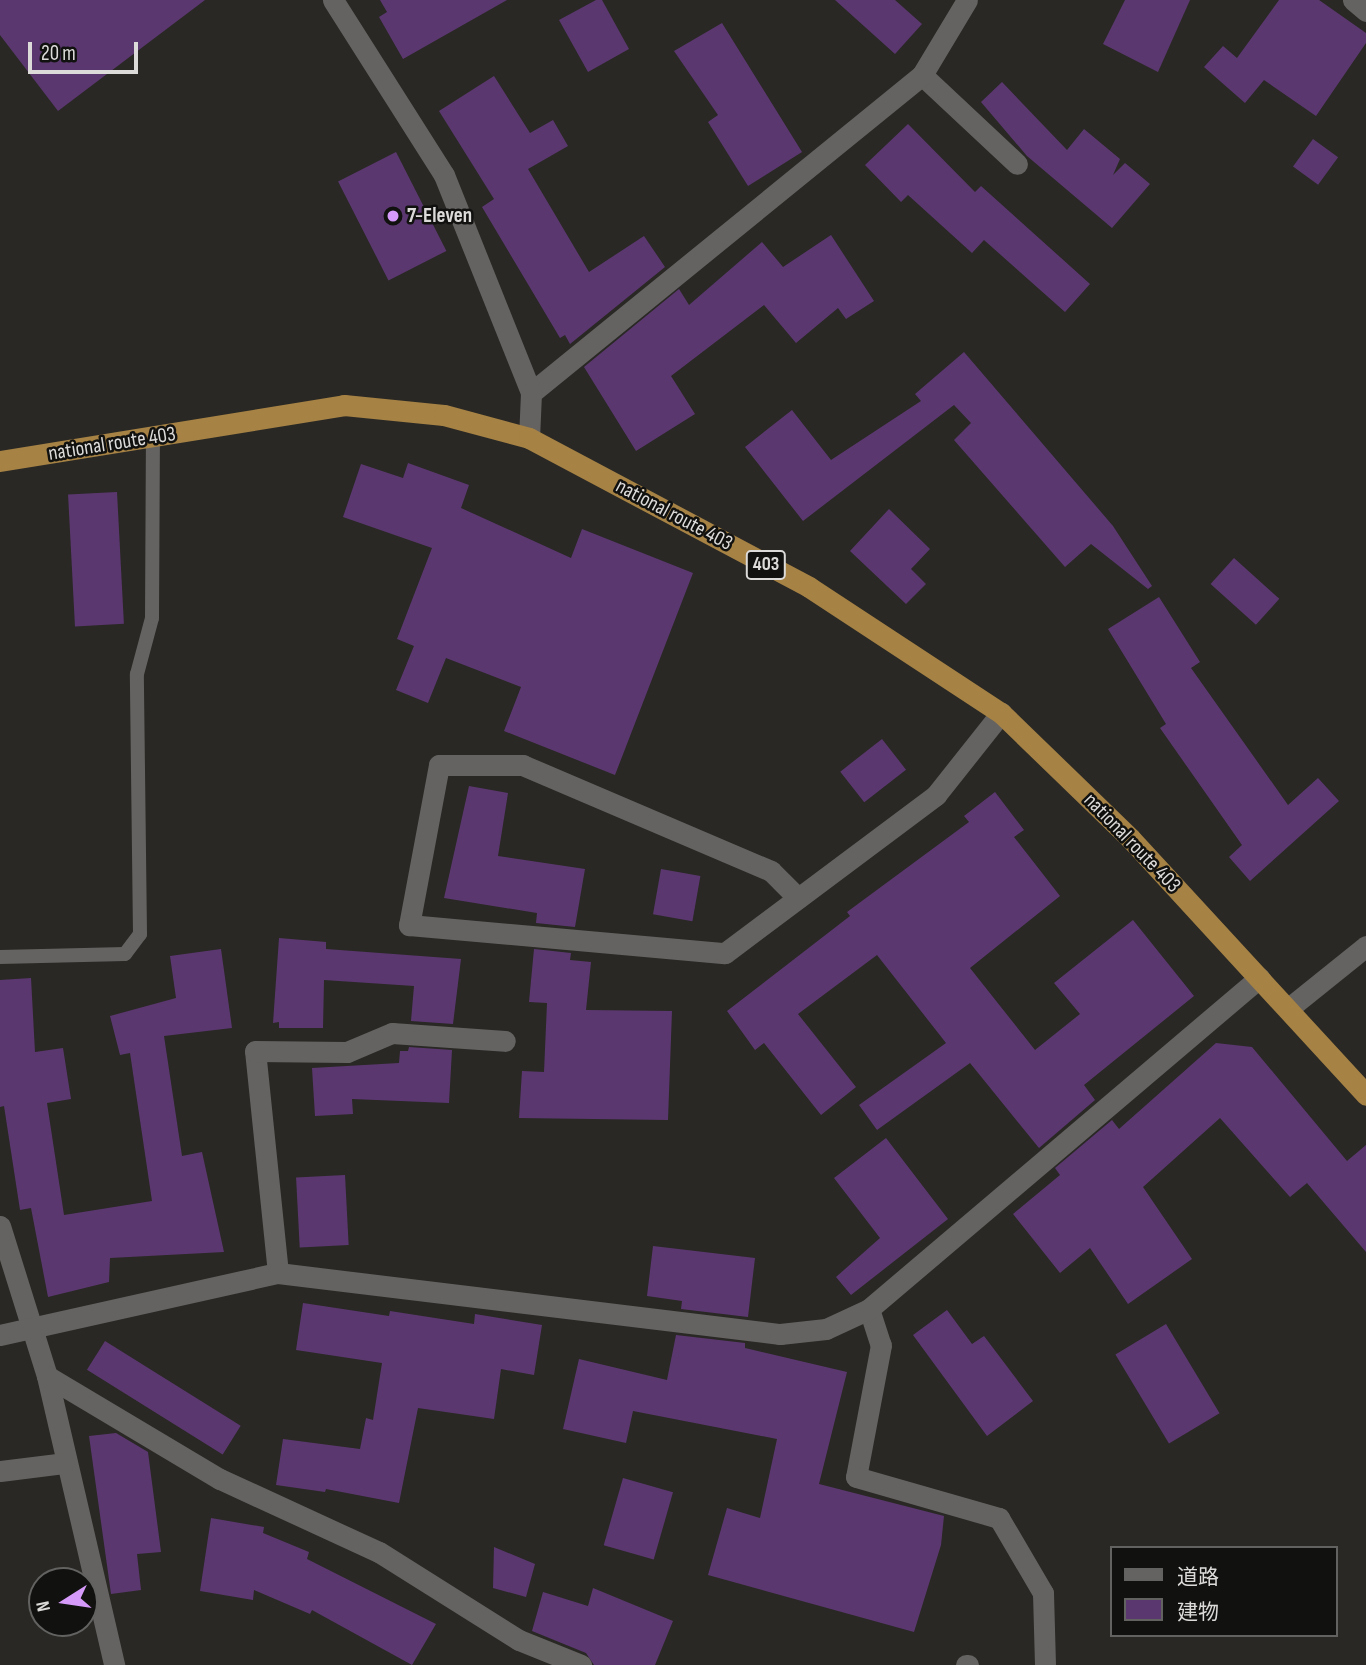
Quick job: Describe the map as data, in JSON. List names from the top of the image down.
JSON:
{
  "streets": {
    "highway": ["national route 403", "403"]
  },
  "places": ["7-Eleven"],
  "legend": ["道路", "建物"],
  "scale_bar": "20 m",
  "north": "left"
}
